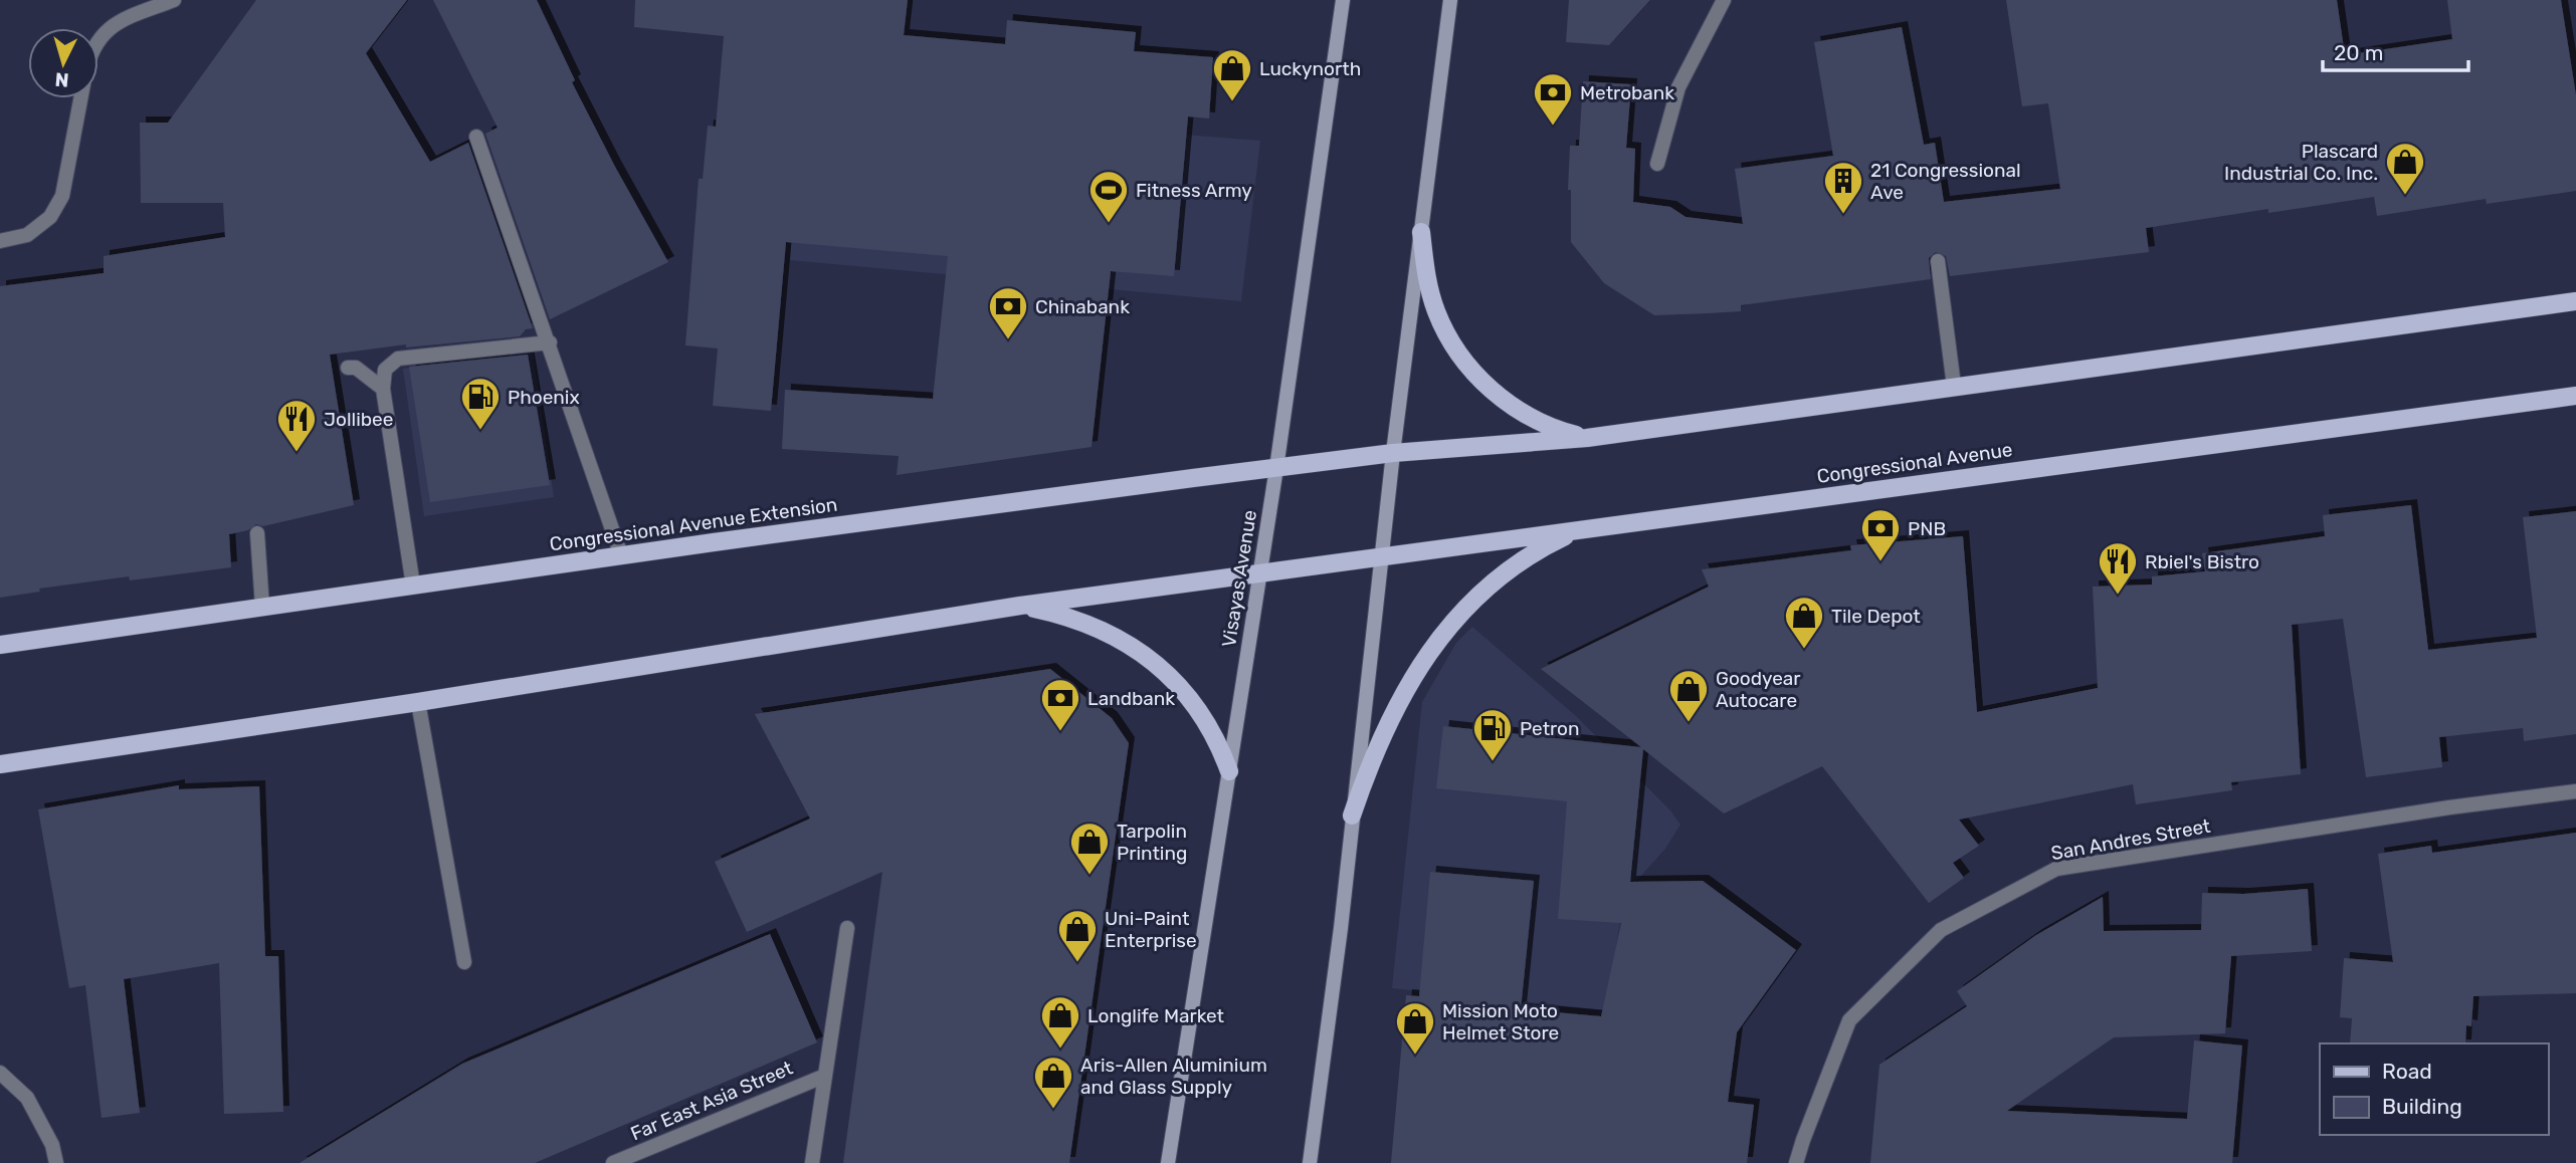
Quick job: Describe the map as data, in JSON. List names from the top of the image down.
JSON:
{
  "streets": {
    "main road": ["Congressional Avenue", "Congressional Avenue Extension", "Visayas Avenue"],
    "street": ["San Andres Street", "Far East Asia Street"]
  },
  "crossings": [
    ["Congressional Avenue", "Visayas Avenue"],
    ["Congressional Avenue Extension", "Visayas Avenue"]
  ],
  "places": {
    "shop": [
      "Luckynorth",
      "Plascard Industrial Co. Inc.",
      "Tile Depot",
      "Goodyear Autocare",
      "Tarpolin Printing",
      "Uni-Paint Enterprise",
      "Longlife Market",
      "Mission Moto Helmet Store",
      "Aris-Allen Aluminium and Glass Supply"
    ],
    "bank": [
      "Metrobank",
      "Chinabank",
      "PNB",
      "Landbank"
    ],
    "building": ["21 Congressional Ave"],
    "sports": ["Fitness Army"],
    "fuel station": ["Phoenix", "Petron"],
    "restaurant": ["Jollibee", "Rbiel's Bistro"]
  },
  "legend": ["Road", "Building"],
  "scale_bar": "20 m",
  "north": "bottom"
}
